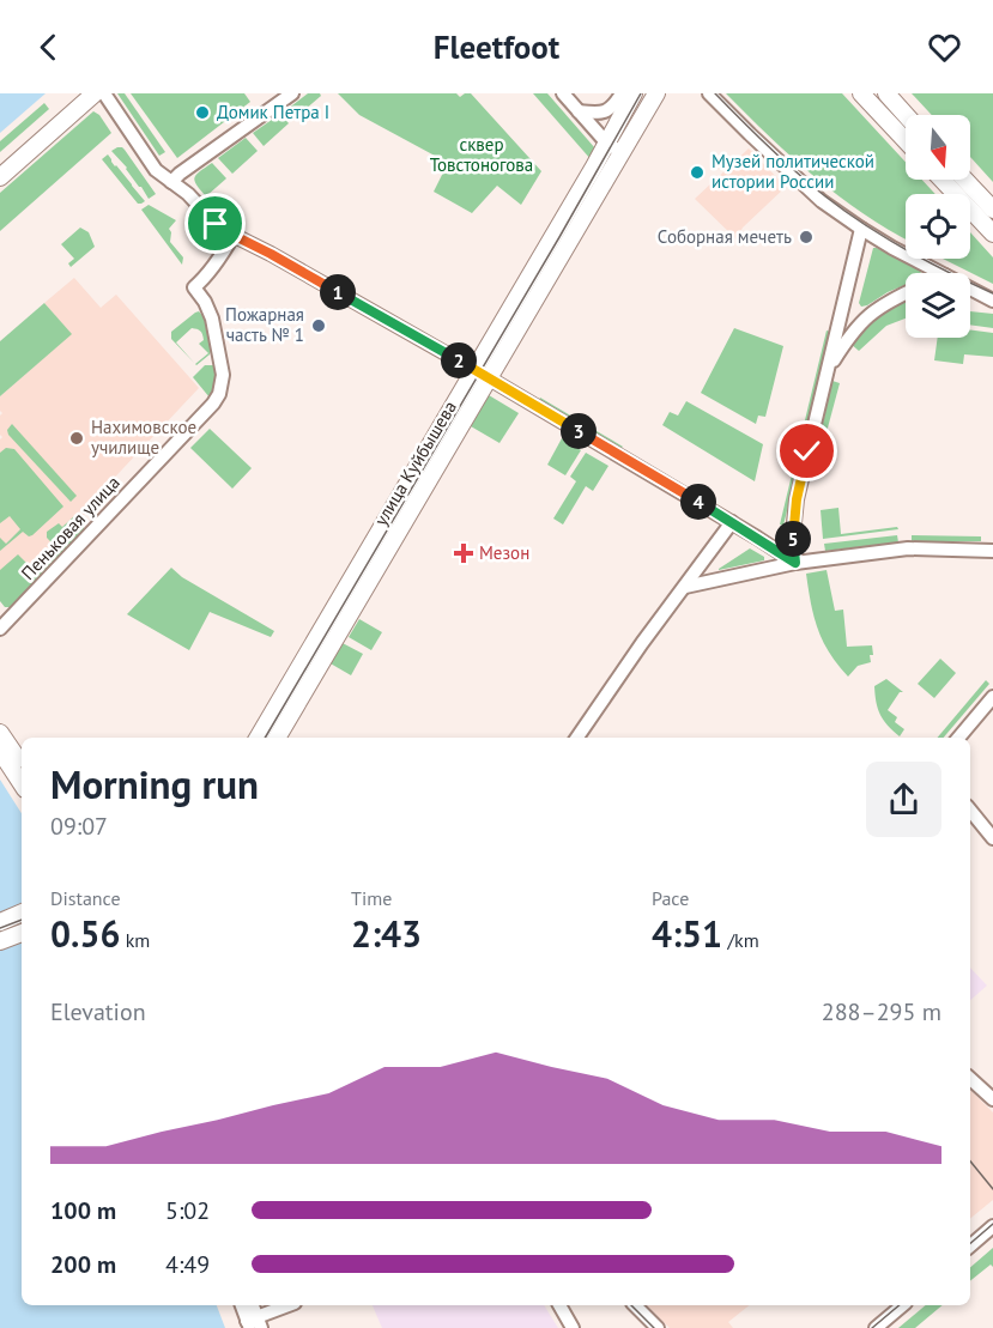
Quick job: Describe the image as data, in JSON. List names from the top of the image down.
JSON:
{
  "streets": {
    "main road": ["улица Куйбышева"],
    "street": ["Пеньковая улица"]
  },
  "parks": ["сквер Товстоногова"],
  "places": {
    "other": [
      "Домик Петра I",
      "Музей политической истории России",
      "Соборная мечеть",
      "Пожарная часть № 1",
      "Нахимовское училище"
    ],
    "health": ["Мезон"]
  },
  "north": "bottom",
  "page": {
    "header": "Fleetfoot",
    "pins": [
      "1",
      "2",
      "3",
      "4",
      "5"
    ],
    "heading": ["Morning run", "09:07"],
    "stats": [
      ["Distance", "0.56 km"],
      ["Time", "2:43"],
      ["Pace", "4:51 /km"]
    ],
    "chart": ["Elevation", "288–295 m"],
    "list": [
      {
        "name": "100 m",
        "note": "5:02"
      },
      {
        "name": "200 m",
        "note": "4:49"
      }
    ]
  }
}
